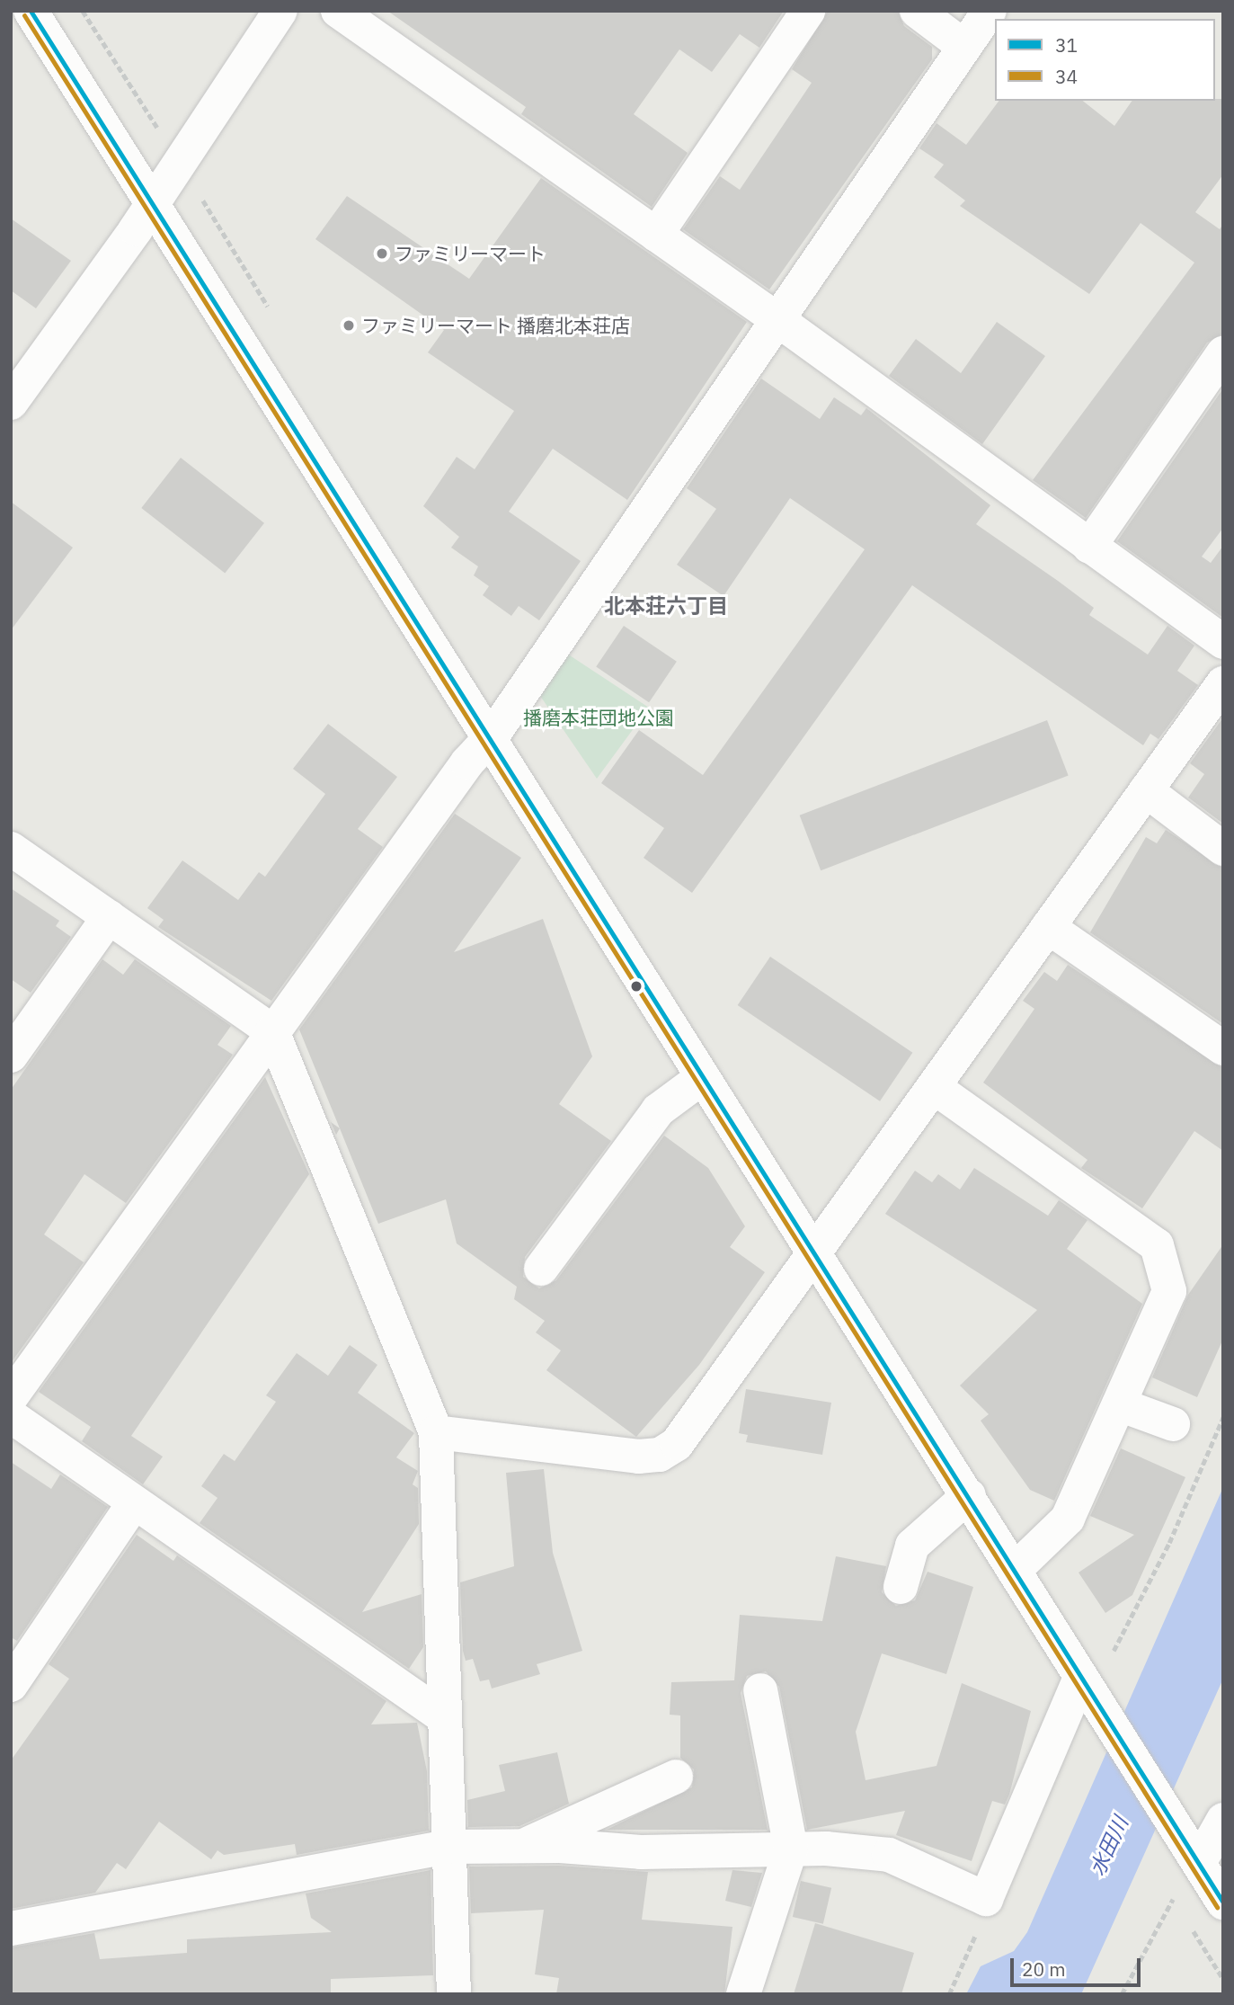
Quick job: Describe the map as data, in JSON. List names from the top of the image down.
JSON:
{
  "districts": ["北本荘六丁目"],
  "water": ["水田川"],
  "parks": ["播磨本荘団地公園"],
  "places": ["ファミリーマート", "ファミリーマート 播磨北本荘店"],
  "lines": ["transit line 31", "transit line 34"],
  "legend": ["31", "34"],
  "scale_bar": "20 m"
}
